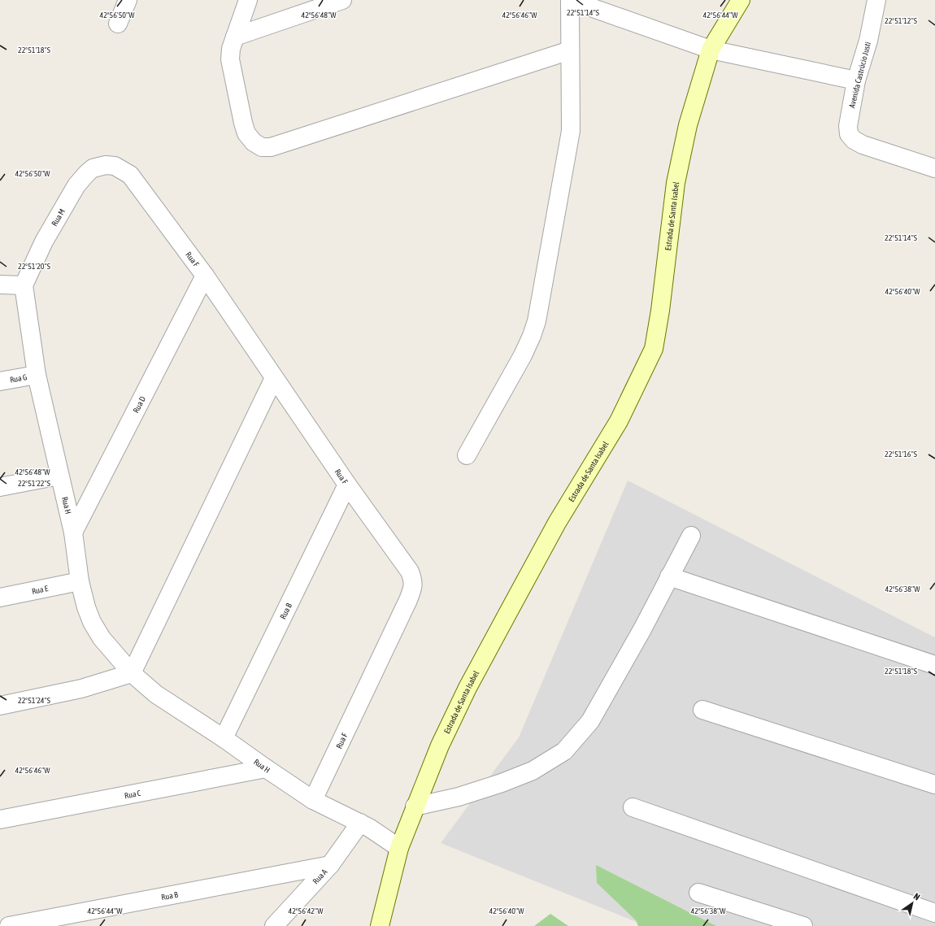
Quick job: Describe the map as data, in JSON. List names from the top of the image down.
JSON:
{
  "streets": {
    "main road": ["Estrada de Santa Isabel"],
    "street": [
      "Avenida Castrúcio Justi",
      "Rua M",
      "Rua F",
      "Rua G",
      "Rua D",
      "Rua H",
      "Rua E",
      "Rua B",
      "Rua C",
      "Rua A"
    ]
  },
  "crossings": [
    ["Estrada de Santa Isabel", "Rua H"],
    ["Rua M", "Rua F"],
    ["Rua M", "Rua H"],
    ["Rua F", "Rua D"],
    ["Rua F", "Rua H"],
    ["Rua F", "Rua B"],
    ["Rua G", "Rua H"],
    ["Rua D", "Rua H"],
    ["Rua H", "Rua E"],
    ["Rua H", "Rua B"],
    ["Rua H", "Rua C"],
    ["Rua H", "Rua A"],
    ["Rua B", "Rua A"]
  ],
  "north": "top right",
  "coordinates": [
    "22°51'14\"S",
    "42°56'50\"W",
    "42°56'48\"W",
    "42°56'46\"W",
    "42°56'44\"W",
    "22°51'12\"S",
    "22°51'18\"S",
    "22°51'20\"S",
    "42°56'40\"W",
    "22°51'16\"S",
    "22°51'22\"S",
    "42°56'38\"W",
    "22°51'24\"S",
    "42°56'42\"W"
  ]
}
